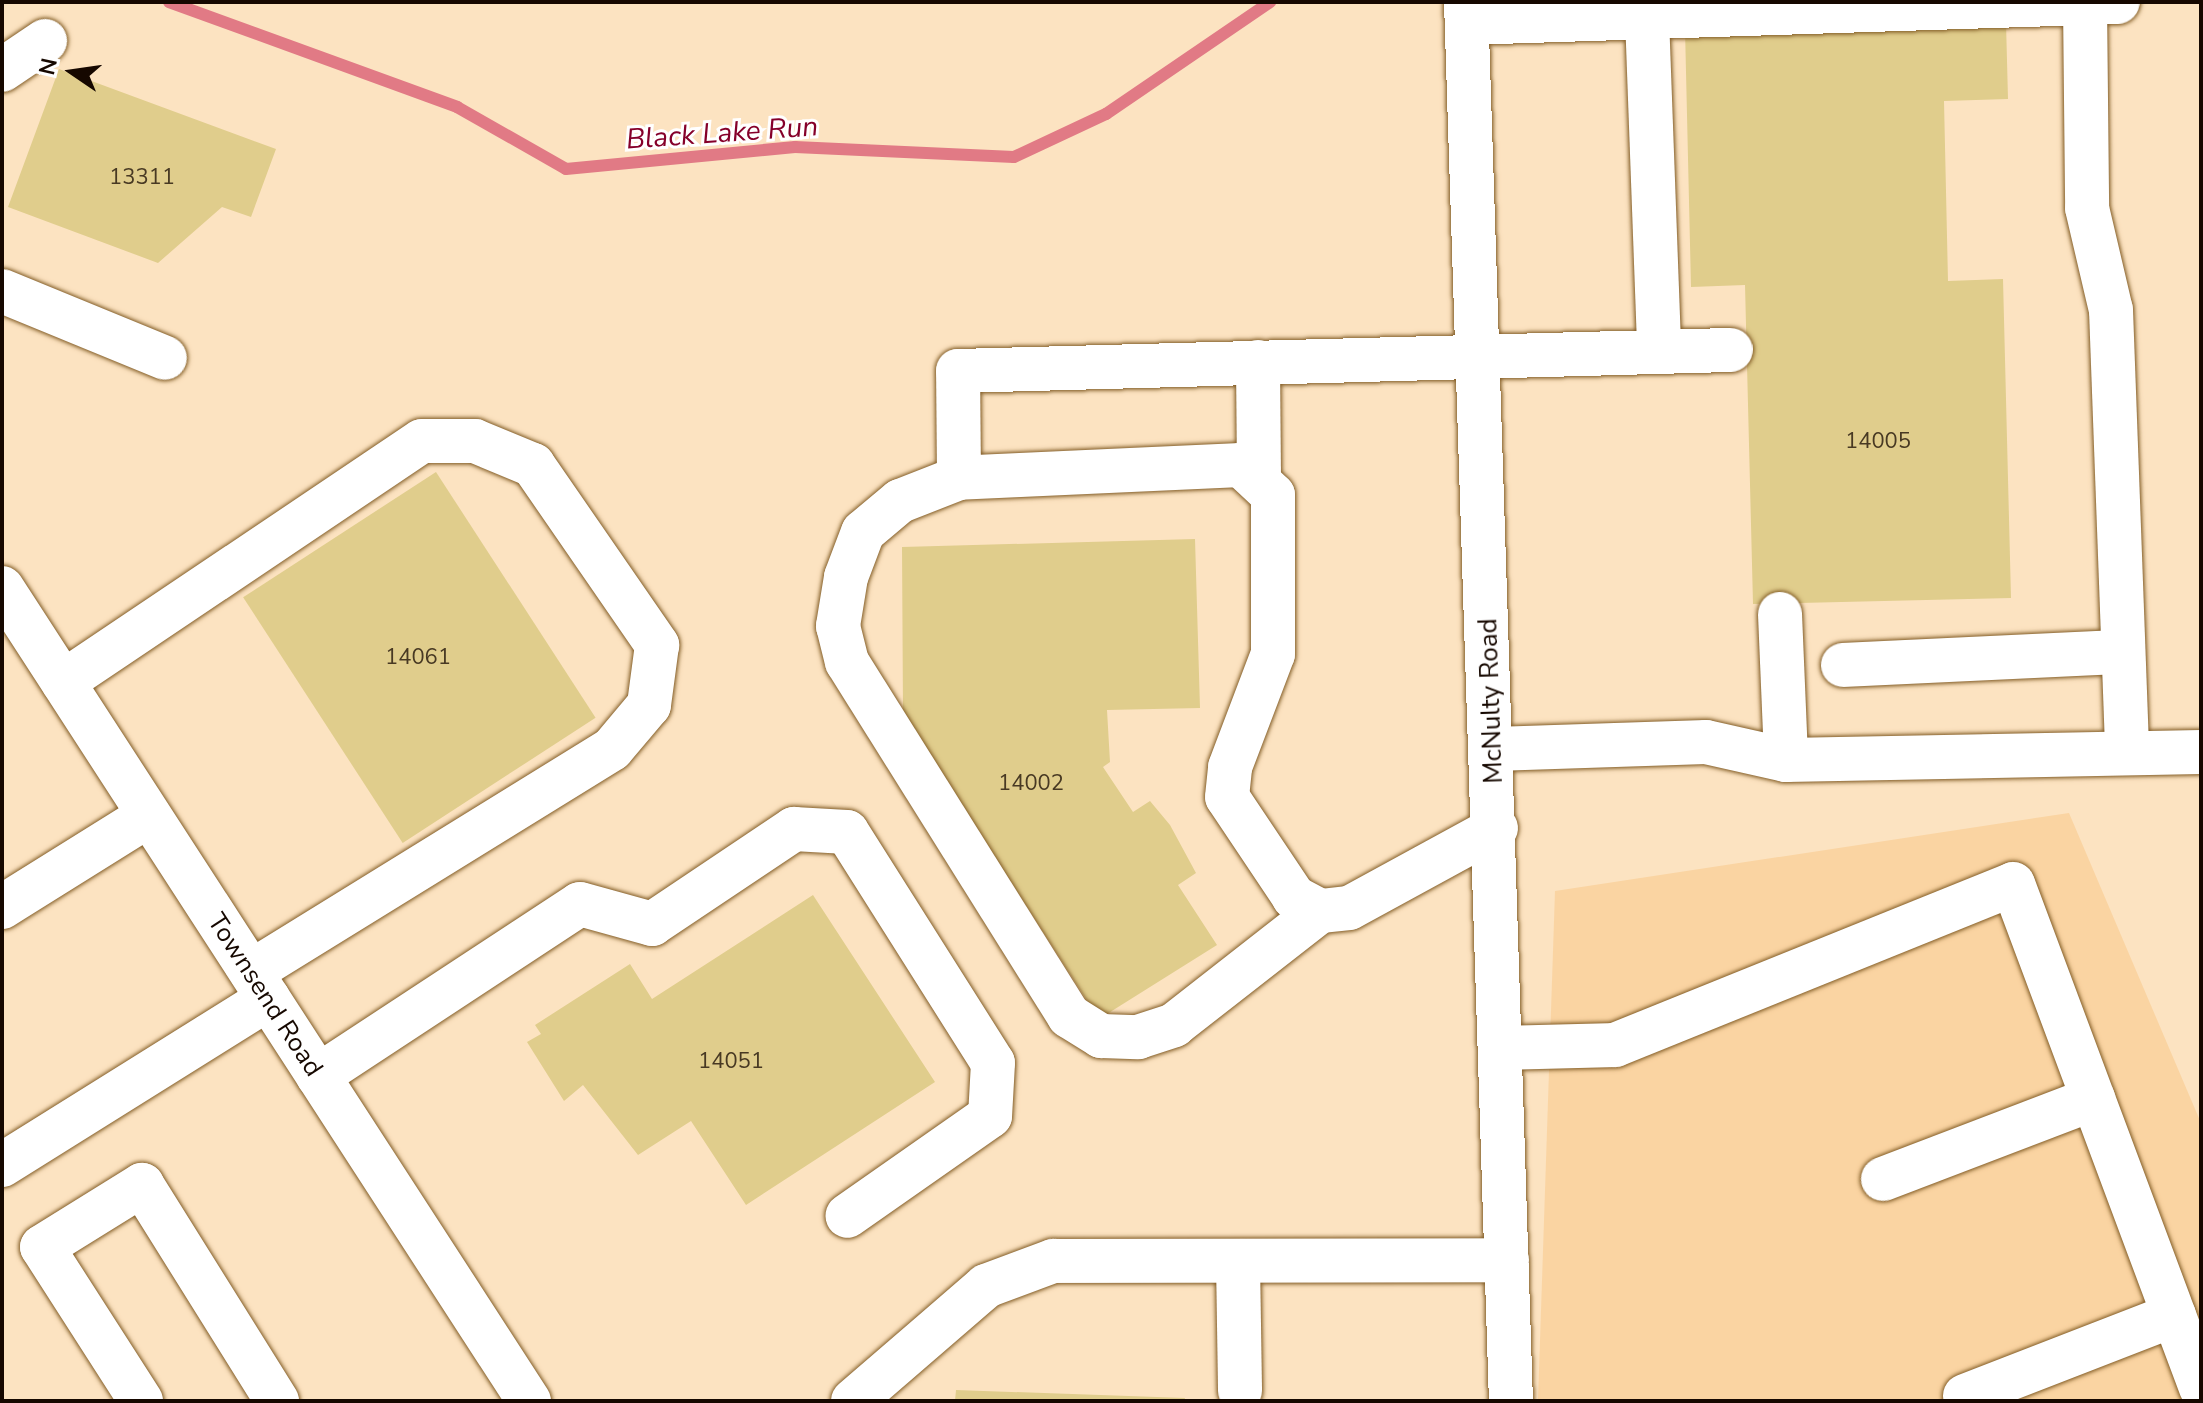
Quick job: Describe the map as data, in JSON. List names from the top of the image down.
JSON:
{
  "streets": {
    "street": ["McNulty Road", "Townsend Road"]
  },
  "water": ["Black Lake Run"],
  "house_numbers": [
    "13311",
    "14005",
    "14061",
    "14002",
    "14051"
  ],
  "north": "left"
}
